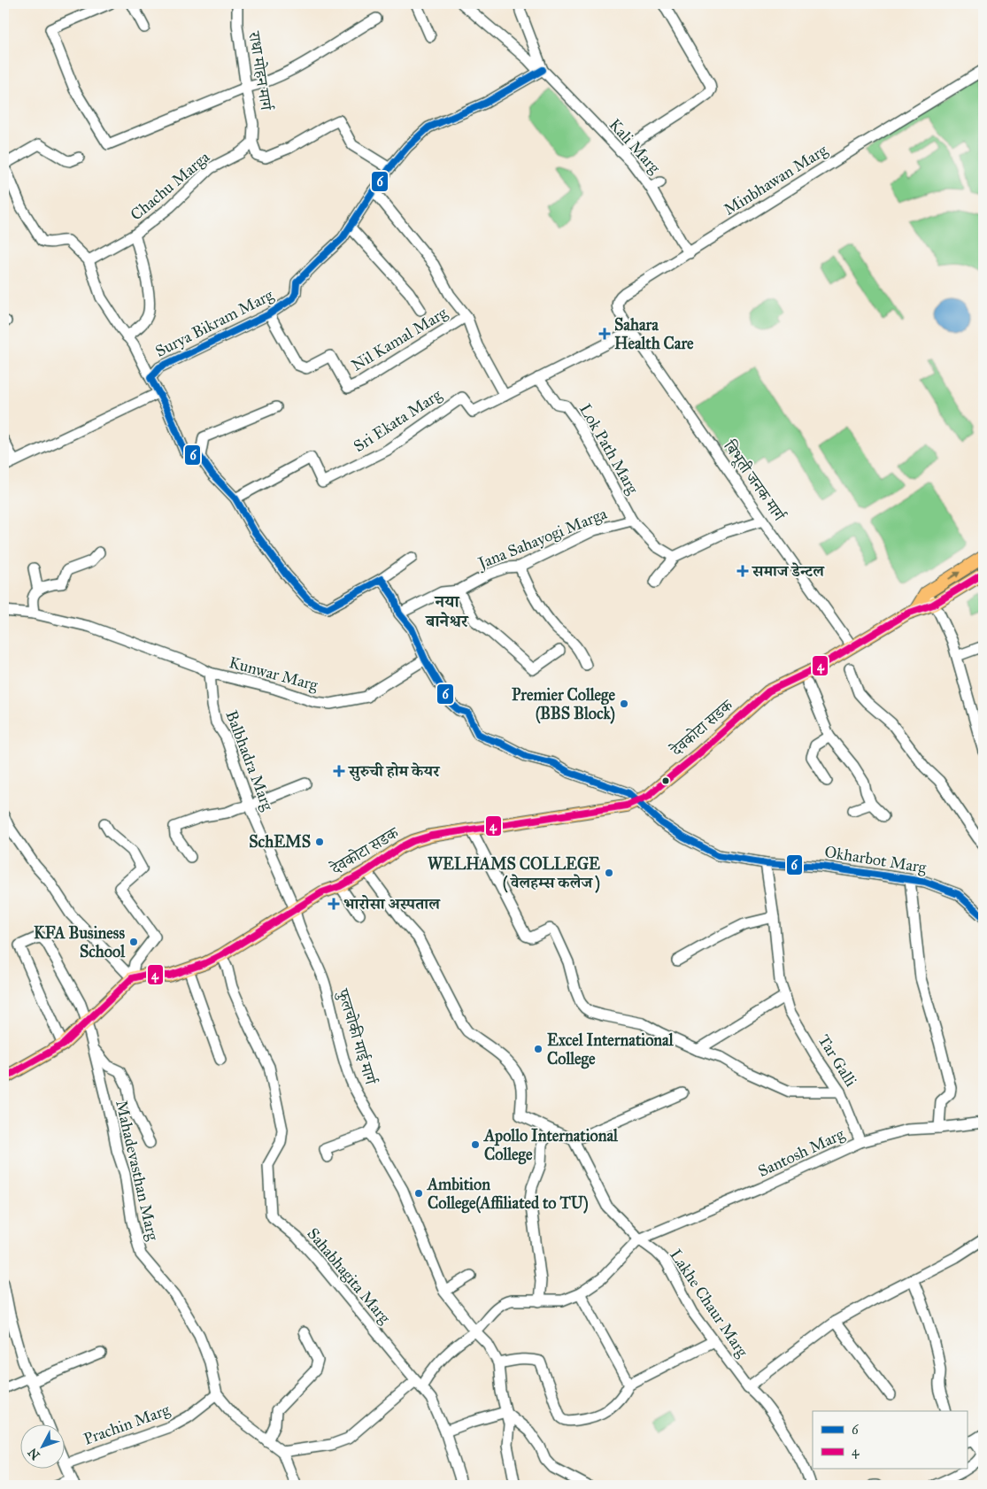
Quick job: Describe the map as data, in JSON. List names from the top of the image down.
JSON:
{
  "streets": {
    "main road": ["देवकोटा सडक"],
    "street": [
      "राधा मोहन मार्ग",
      "Kali Marg",
      "Minbhawan Marg",
      "Chachu Marga",
      "Surya Bikram Marg",
      "Nil Kamal Marg",
      "Sri Ekata Marg",
      "Lok Path Marg",
      "बिभूती जनक मार्ग",
      "Jana Sahayogi Marga",
      "Kunwar Marg",
      "Balbhadra Marg",
      "Okharbot Marg",
      "फुलचोकी माई मार्ग",
      "Tar Galli",
      "Santosh Marg",
      "Mahadevasthan Marg",
      "Sahabhagita Marg",
      "Lakhe Chaur Marg",
      "Prachin Marg"
    ]
  },
  "crossings": [
    ["राधा मोहन मार्ग", "Chachu Marga"],
    ["Kali Marg", "Minbhawan Marg"],
    ["Kali Marg", "Surya Bikram Marg"],
    ["Minbhawan Marg", "Sri Ekata Marg"],
    ["Minbhawan Marg", "बिभूती जनक मार्ग"],
    ["Surya Bikram Marg", "Nil Kamal Marg"],
    ["Sri Ekata Marg", "Lok Path Marg"],
    ["Sri Ekata Marg", "बिभूती जनक मार्ग"],
    ["Lok Path Marg", "Jana Sahayogi Marga"],
    ["बिभूती जनक मार्ग", "देवकोटा सडक"],
    ["Jana Sahayogi Marga", "Okharbot Marg"],
    ["Kunwar Marg", "Balbhadra Marg"],
    ["Kunwar Marg", "Okharbot Marg"],
    ["देवकोटा सडक", "Balbhadra Marg"],
    ["देवकोटा सडक", "Okharbot Marg"],
    ["देवकोटा सडक", "फुलचोकी माई मार्ग"],
    ["देवकोटा सडक", "Sahabhagita Marg"],
    ["Balbhadra Marg", "फुलचोकी माई मार्ग"],
    ["Okharbot Marg", "Tar Galli"],
    ["Tar Galli", "Santosh Marg"],
    ["Santosh Marg", "Lakhe Chaur Marg"],
    ["Mahadevasthan Marg", "Prachin Marg"]
  ],
  "districts": ["नया बानेश्वर"],
  "places": {
    "health": [
      "Sahara Health Care",
      "समाज डेन्टल",
      "सुरुची होम केयर",
      "भारोसा अस्पताल"
    ],
    "other": [
      "Premier College (BBS Block)",
      "SchEMS",
      "WELHAMS COLLEGE ( वेलहम्स कलेज )",
      "KFA Business School",
      "Excel International College",
      "Apollo International College",
      "Ambition College(Affiliated to TU)"
    ]
  },
  "lines": ["transit line 6", "transit line 4"],
  "legend": ["6", "4"],
  "north": "bottom left"
}
